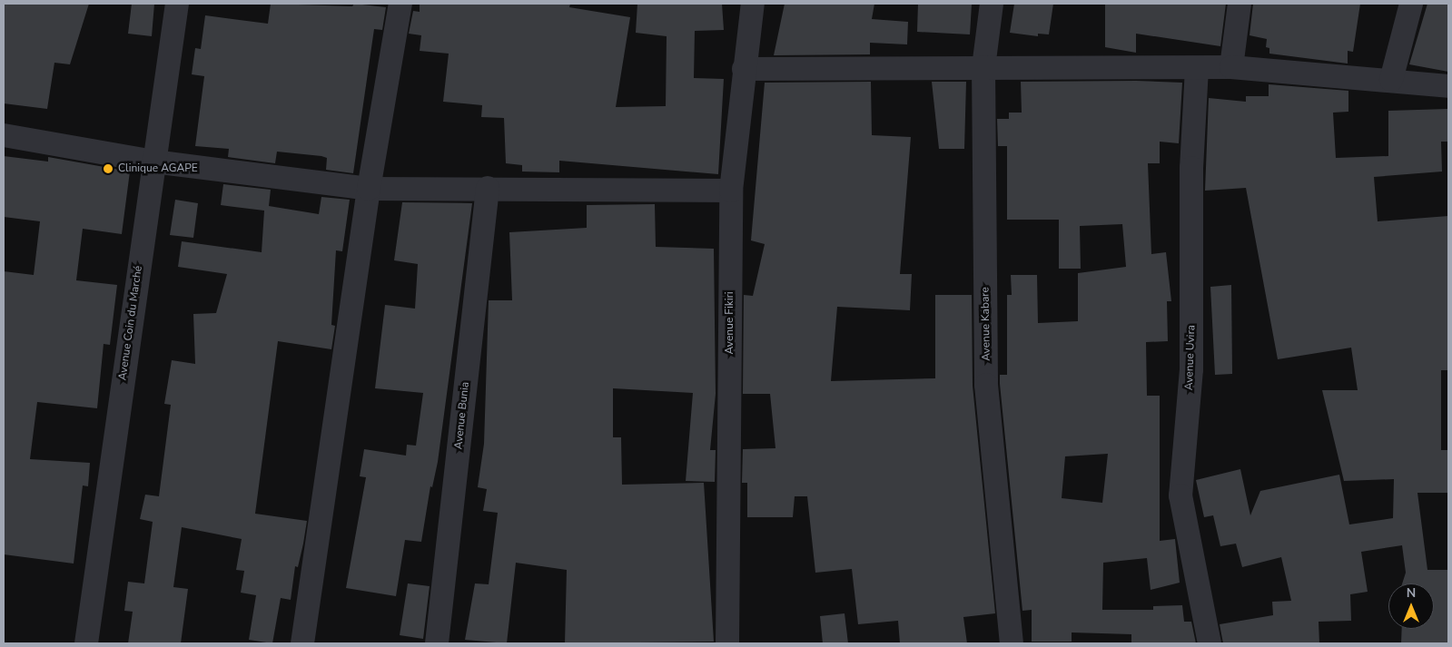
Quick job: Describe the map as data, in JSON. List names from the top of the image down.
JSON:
{
  "streets": {
    "street": [
      "Avenue Coin du Marché",
      "Avenue Fikiri",
      "Avenue Kabare",
      "Avenue Uvira",
      "Avenue Bunia"
    ]
  },
  "places": ["Clinique AGAPE"],
  "north": "top"
}
